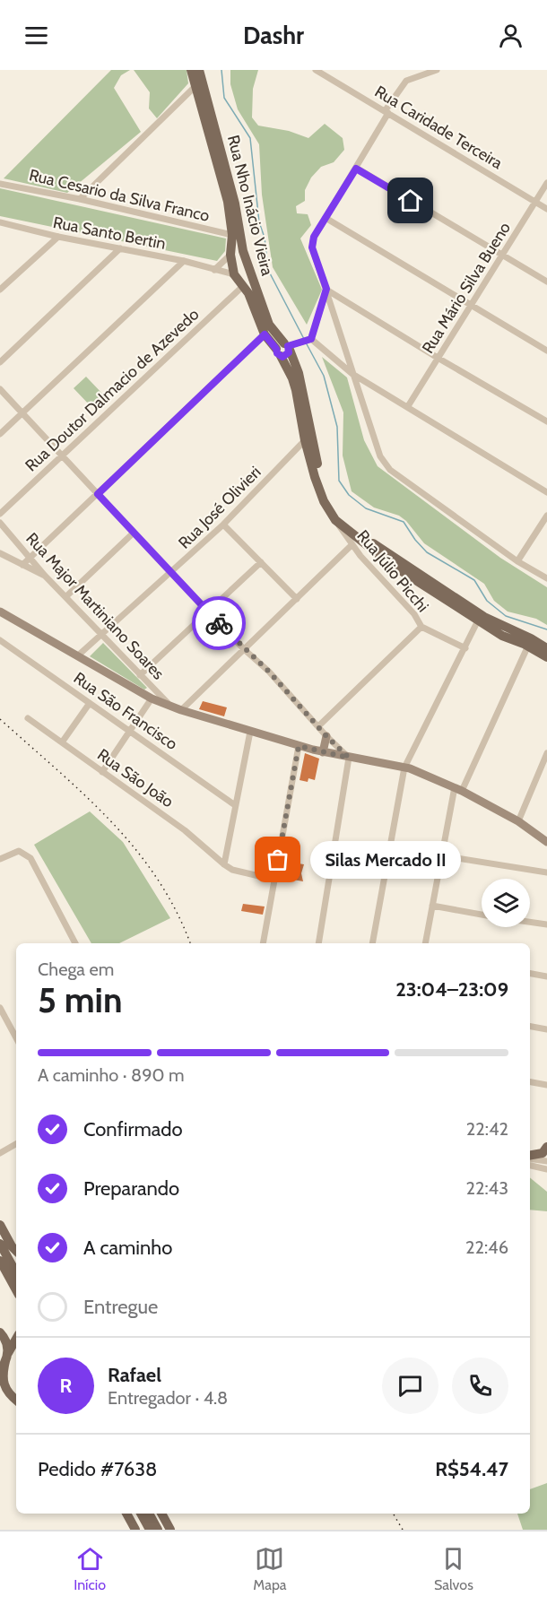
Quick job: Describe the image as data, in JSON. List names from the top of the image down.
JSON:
{
  "streets": {
    "main road": ["Rua Nho Inácio Vieira"],
    "street": [
      "Rua Caridade Terceira",
      "Rua Cesario da Silva Franco",
      "Rua Santo Bertin",
      "Rua Mário Silva Bueno",
      "Rua Doutor Dalmacio de Azevedo",
      "Rua José Olivieri",
      "Rua Júlio Picchi",
      "Rua Major Martiniano Soares",
      "Rua São Francisco",
      "Rua São João"
    ]
  },
  "crossings": [
    ["Rua Caridade Terceira", "Rua Mário Silva Bueno"],
    ["Rua Cesario da Silva Franco", "Rua Nho Inácio Vieira"],
    ["Rua Nho Inácio Vieira", "Rua Santo Bertin"],
    ["Rua Nho Inácio Vieira", "Rua Doutor Dalmacio de Azevedo"],
    ["Rua José Olivieri", "Rua Major Martiniano Soares"]
  ],
  "places": ["Silas Mercado II"],
  "page": {
    "header": "Dashr",
    "bubble": "Silas Mercado II",
    "heading": ["5 min", "Chega em", "23:04–23:09"],
    "panel": [
      "Rafael",
      "Entregador · 4.8",
      "Pedido #7638",
      "R$54.47"
    ],
    "bar": "A caminho · 890 m",
    "list": [
      ["Confirmado", "22:42"],
      ["Preparando", "22:43"],
      ["A caminho", "22:46"],
      "Entregue"
    ],
    "round": "R",
    "tabs": ["Início", "Mapa", "Salvos"]
  }
}
